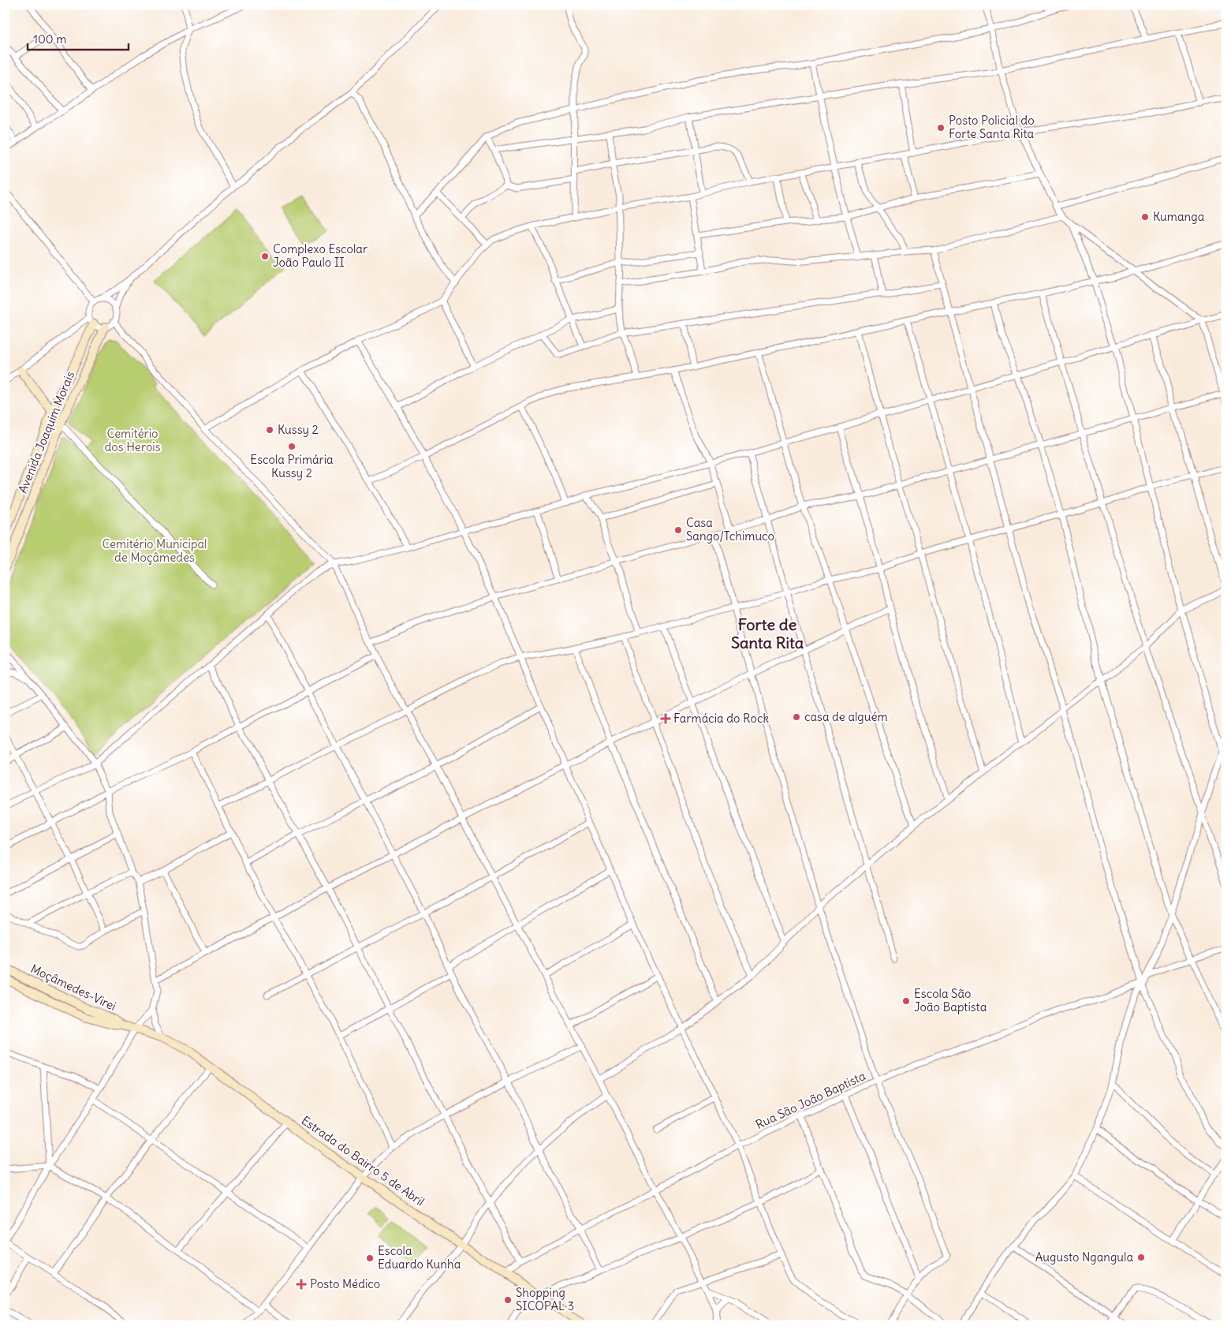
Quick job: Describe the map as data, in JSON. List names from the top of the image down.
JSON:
{
  "streets": {
    "street": [
      "Avenida Joaquim Morais",
      "Moçâmedes-Virei",
      "Rua São João Baptista",
      "Estrada do Bairro 5 de Abril"
    ]
  },
  "crossings": [
    ["Moçâmedes-Virei", "Estrada do Bairro 5 de Abril"],
    ["Rua São João Baptista", "Estrada do Bairro 5 de Abril"]
  ],
  "districts": ["Forte de Santa Rita"],
  "parks": ["Cemitério dos Herois", "Cemitério Municipal de Moçâmedes"],
  "places": {
    "other": [
      "Posto Policial do Forte Santa Rita",
      "Kumanga",
      "Complexo Escolar João Paulo II",
      "Kussy 2",
      "Escola Primária Kussy 2",
      "Casa Sango/Tchimuco",
      "casa de alguém",
      "Escola São João Baptista",
      "Augusto Ngangula",
      "Escola Eduardo Kunha",
      "Shopping SICOPAL 3"
    ],
    "health": ["Farmácia do Rock", "Posto Médico"]
  },
  "scale_bar": "100 m"
}
